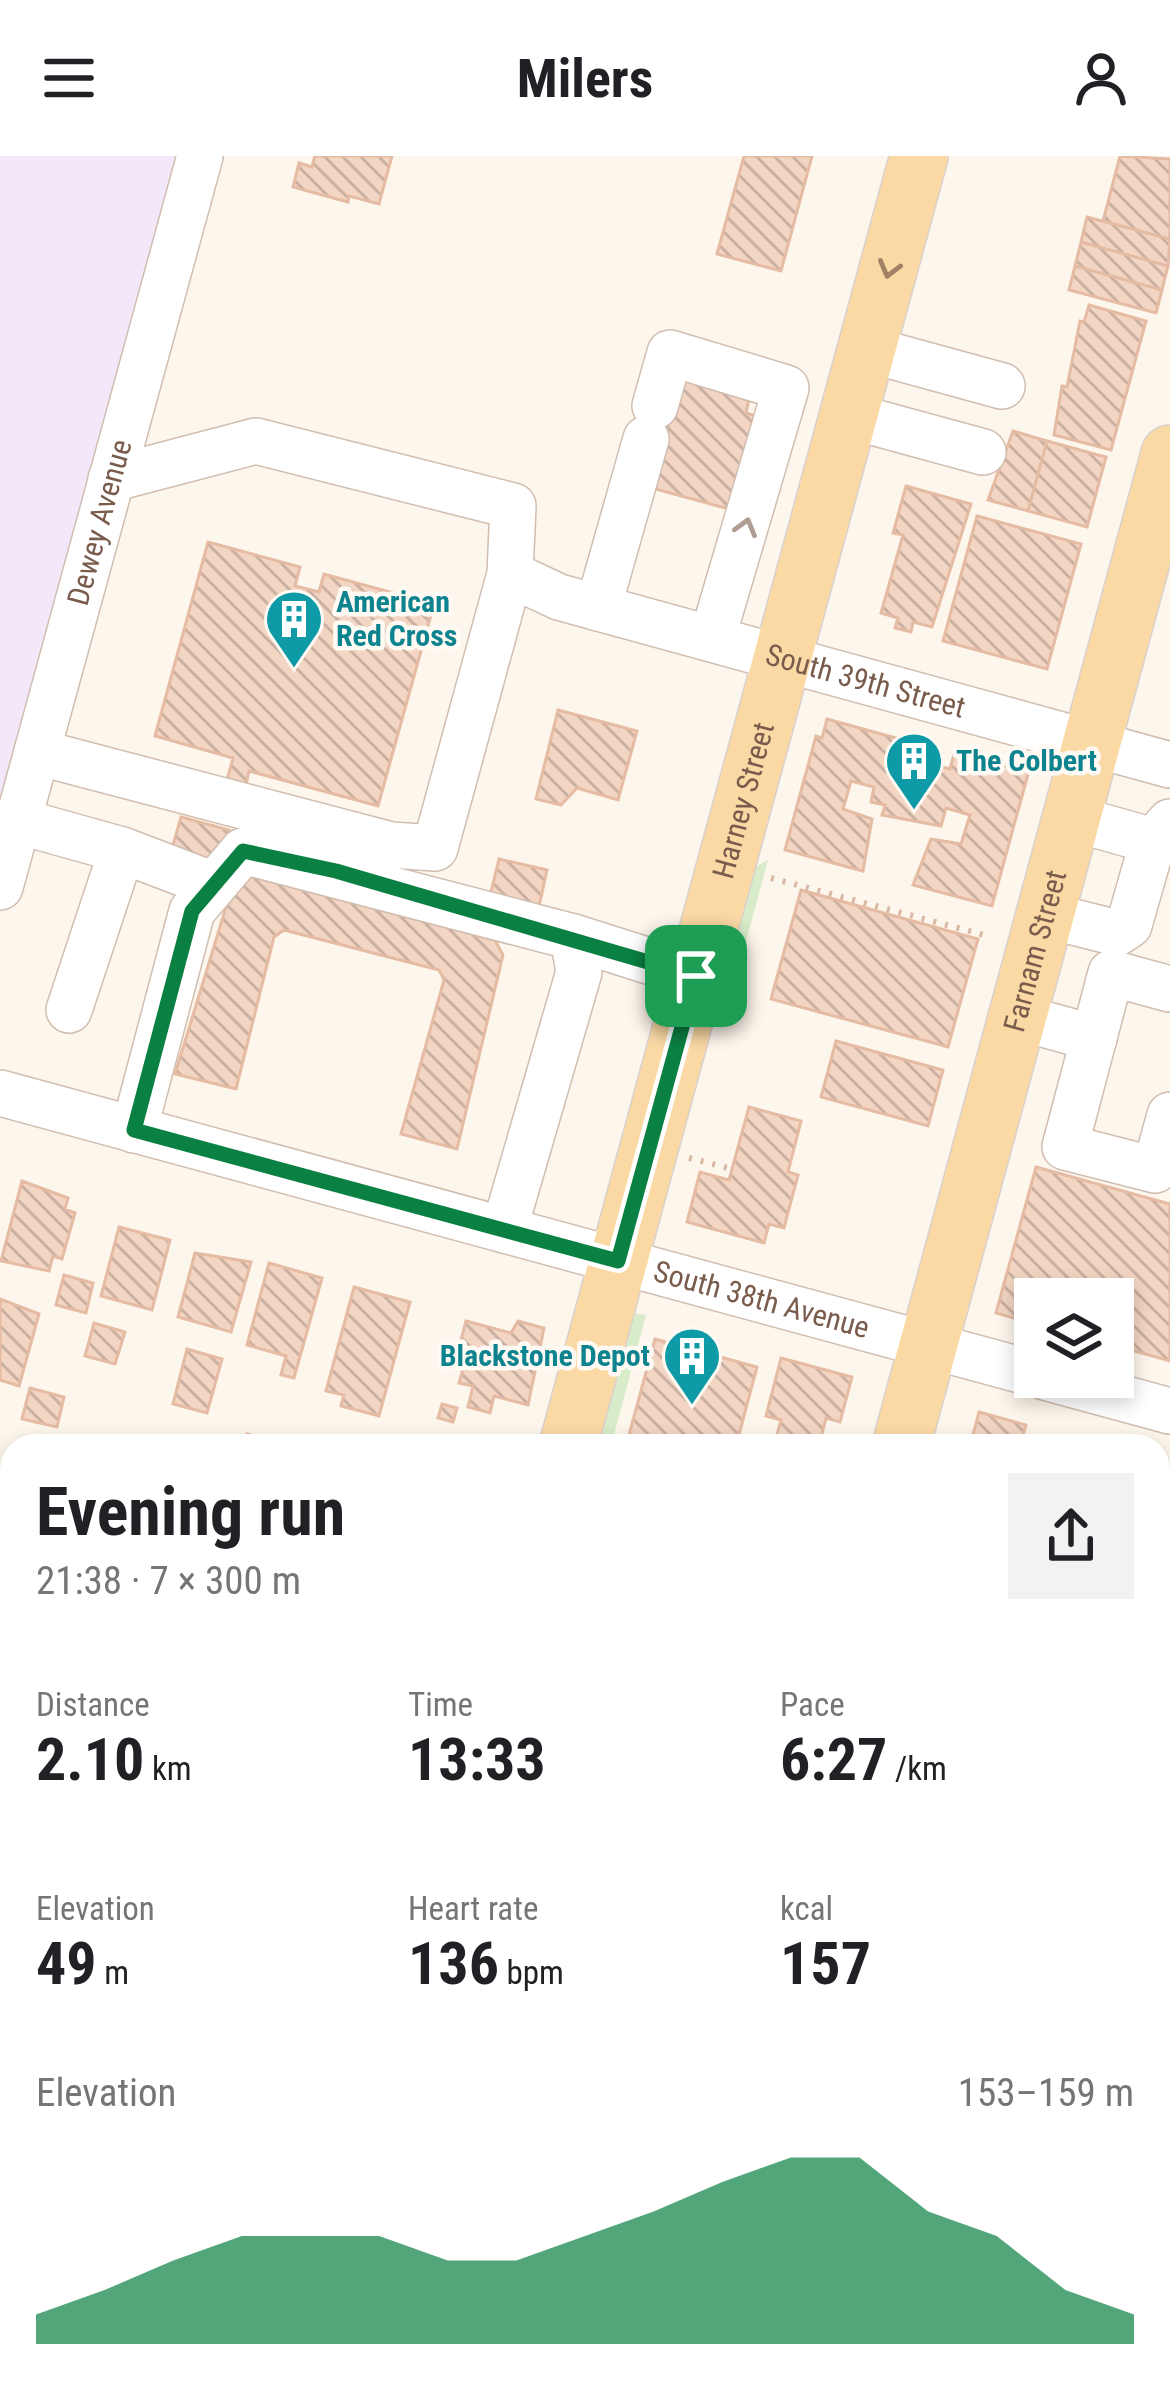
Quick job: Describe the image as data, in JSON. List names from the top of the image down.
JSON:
{
  "streets": {
    "main road": ["Harney Street", "Farnam Street"],
    "street": ["Dewey Avenue", "South 39th Street", "South 38th Avenue"]
  },
  "crossings": [
    ["South 39th Street", "Harney Street"],
    ["South 39th Street", "Farnam Street"],
    ["Harney Street", "South 38th Avenue"],
    ["Farnam Street", "South 38th Avenue"]
  ],
  "places": {
    "building": ["American Red Cross", "The Colbert", "Blackstone Depot"]
  },
  "page": {
    "header": "Milers",
    "heading": ["Evening run", "21:38 · 7 × 300 m"],
    "stats": [
      ["Distance", "2.10 km"],
      ["Time", "13:33"],
      ["Pace", "6:27 /km"],
      ["Elevation", "49 m"],
      ["Heart rate", "136 bpm"],
      ["kcal", "157"]
    ],
    "chart": ["Elevation", "153–159 m"]
  }
}
